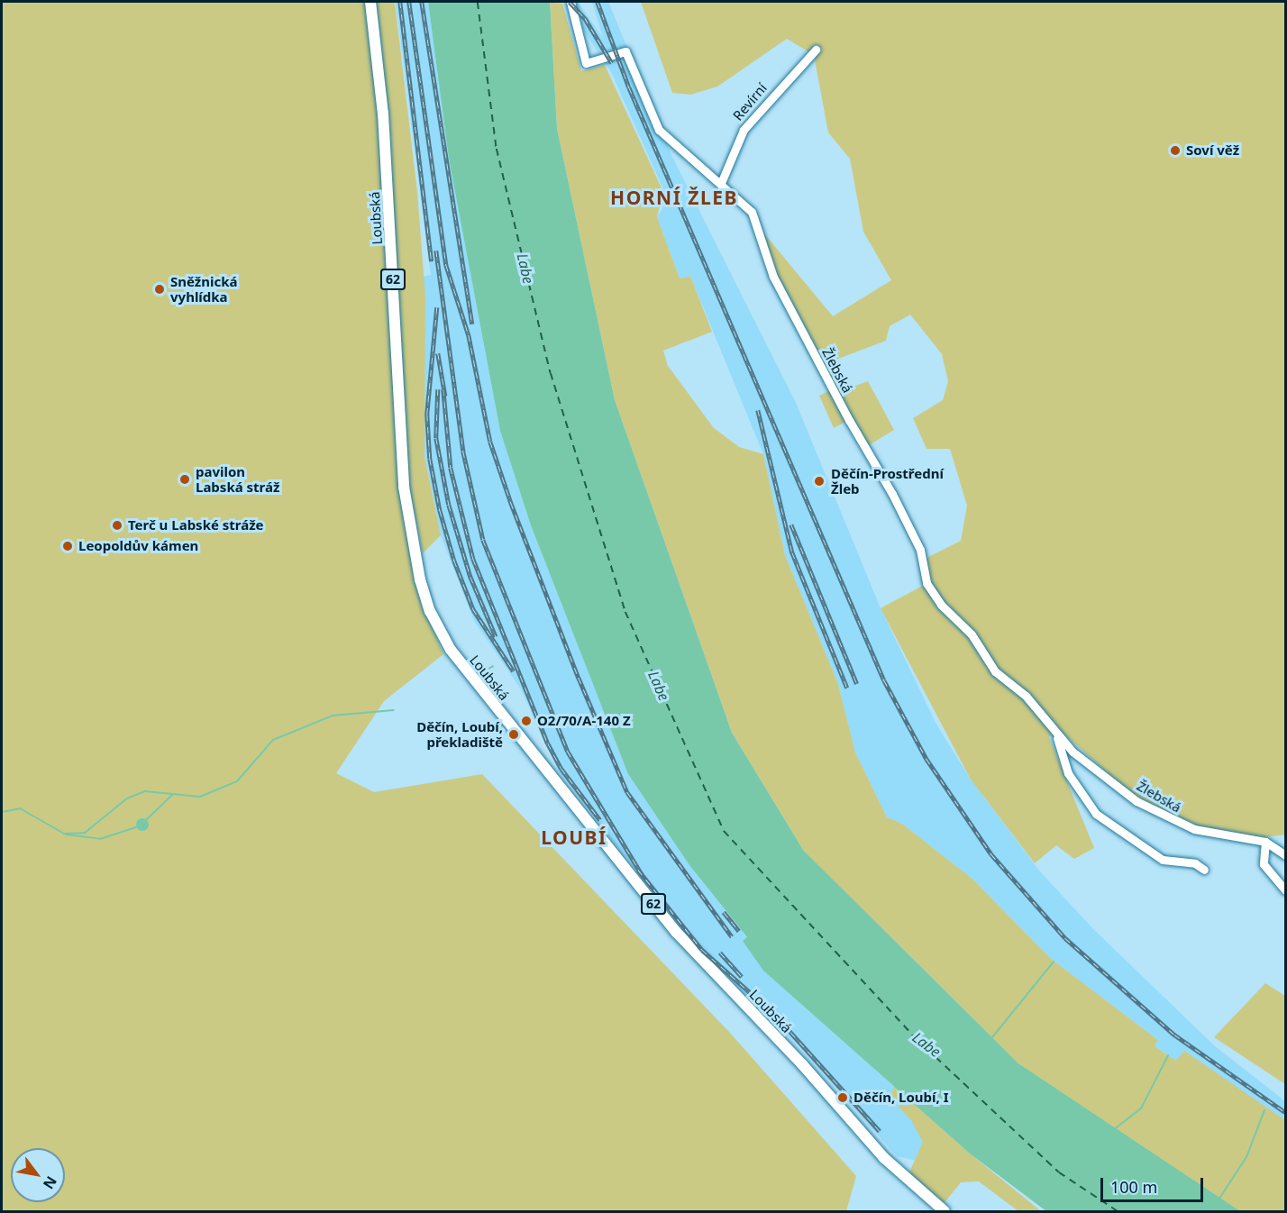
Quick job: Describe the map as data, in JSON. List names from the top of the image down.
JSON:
{
  "streets": {
    "main road": ["Loubská", "62"],
    "street": ["Revírní", "Žlebská"]
  },
  "crossings": [
    ["Revírní", "Žlebská"]
  ],
  "districts": ["HORNÍ ŽLEB", "LOUBÍ"],
  "water": ["Labe"],
  "places": [
    "Soví věž",
    "Sněžnická vyhlídka",
    "pavilon Labská stráž",
    "Děčín-Prostřední Žleb",
    "Terč u Labské stráže",
    "Leopoldův kámen",
    "O2/70/A-140 Z",
    "Děčín, Loubí, překladiště",
    "Děčín, Loubí, I"
  ],
  "scale_bar": "100 m",
  "north": "bottom right"
}
